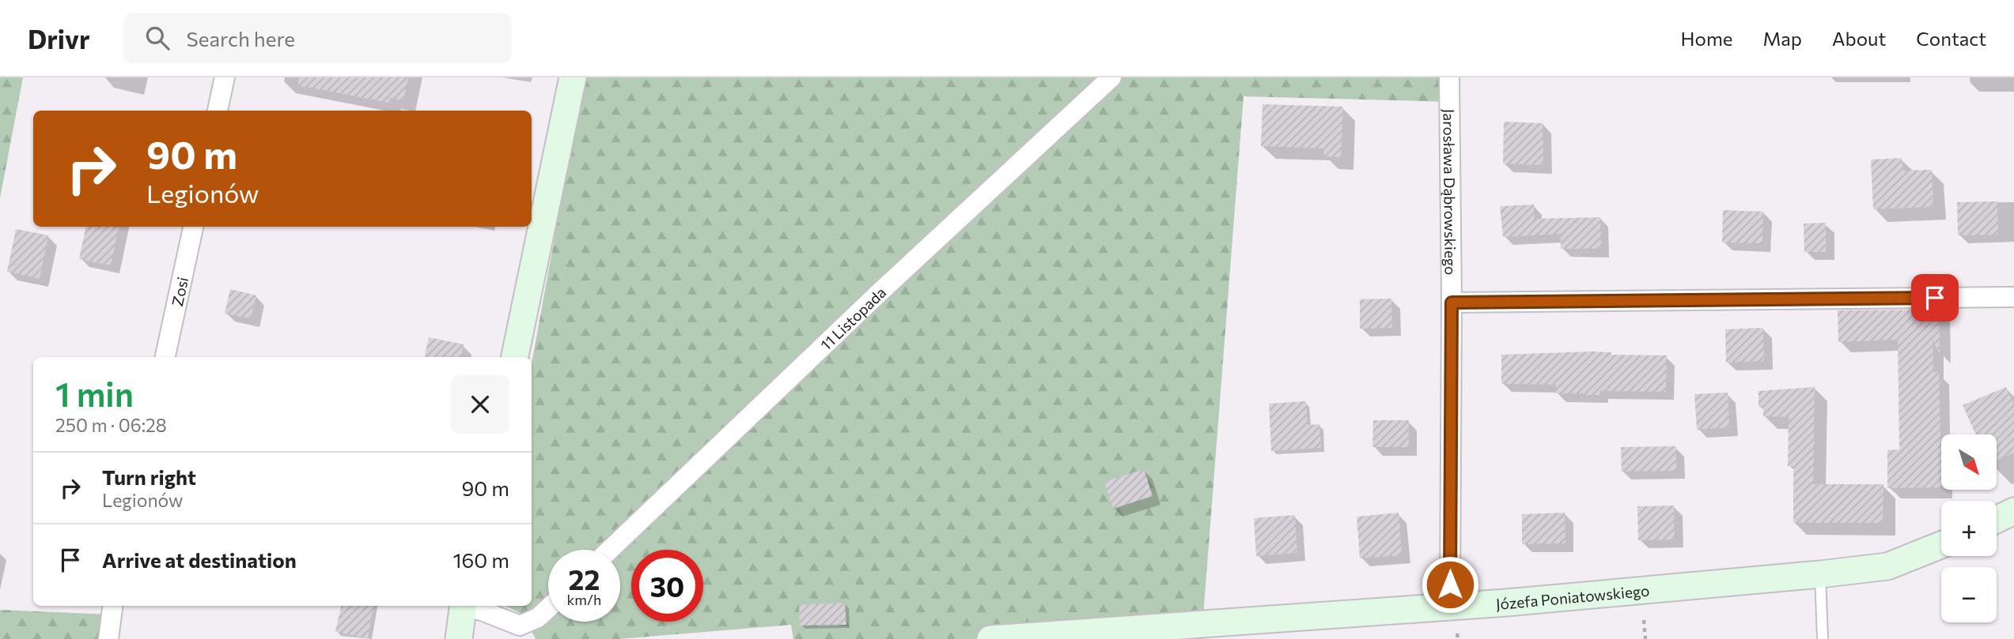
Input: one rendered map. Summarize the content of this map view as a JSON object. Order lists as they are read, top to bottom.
{
  "streets": {
    "street": [
      "Jarosława Dąbrowskiego",
      "Zosi",
      "11 Listopada",
      "Józefa Poniatowskiego"
    ]
  },
  "crossings": [
    ["Jarosława Dąbrowskiego", "Józefa Poniatowskiego"]
  ],
  "north": "bottom right",
  "page": {
    "header": "Drivr",
    "search": "Search here",
    "nav": [
      "Home",
      "Map",
      "About",
      "Contact"
    ],
    "turn": ["90 m", "Legionów"],
    "heading": ["1 min", "250 m · 06:28"],
    "map_buttons": ["+", "−"],
    "list": [
      {
        "name": "Turn right",
        "note": "Legionów",
        "value": "90 m"
      },
      {
        "name": "Arrive at destination",
        "value": "160 m"
      }
    ],
    "speed": "22 km/h",
    "limit": "30"
  }
}
